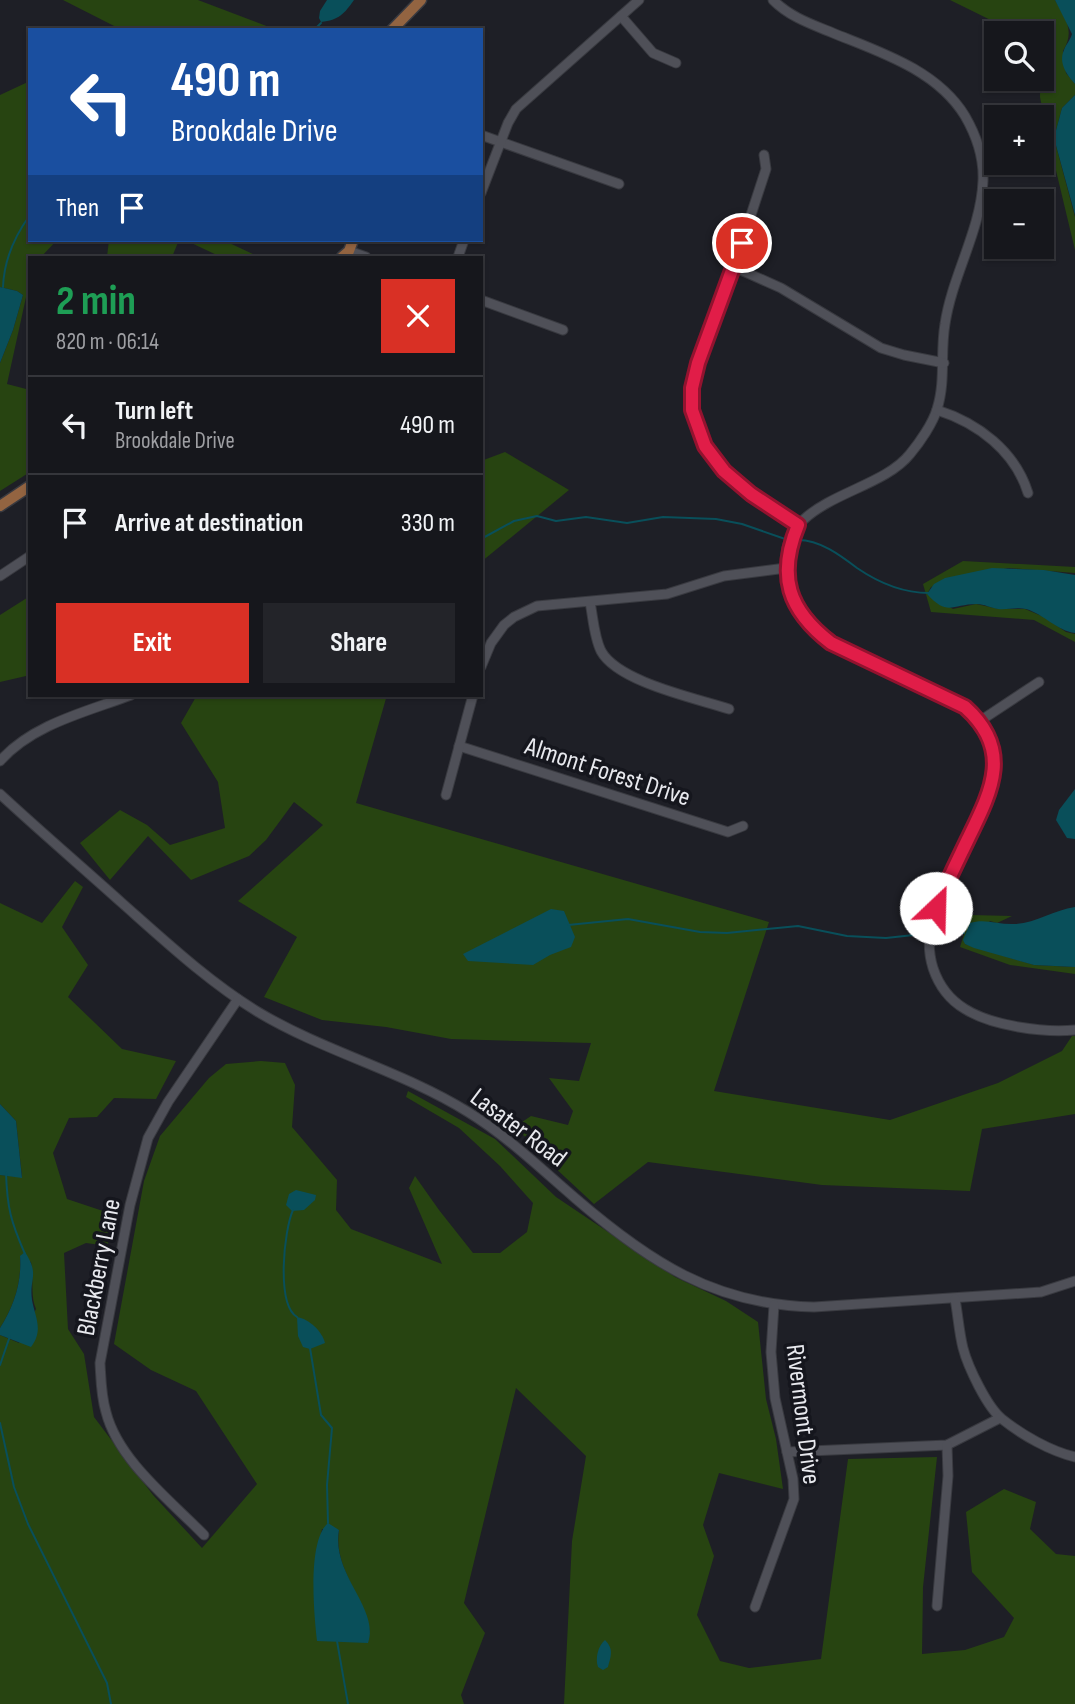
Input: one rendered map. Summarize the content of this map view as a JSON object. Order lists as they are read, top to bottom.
{
  "streets": {
    "street": [
      "Almont Forest Drive",
      "Lasater Road",
      "Blackberry Lane",
      "Rivermont Drive"
    ]
  },
  "crossings": [
    ["Lasater Road", "Blackberry Lane"],
    ["Lasater Road", "Rivermont Drive"]
  ],
  "page": {
    "map_buttons": ["+", "−"],
    "turn": ["490 m", "Brookdale Drive"],
    "then": "Then",
    "heading": ["2 min", "820 m · 06:14"],
    "list": [
      {
        "name": "Turn left",
        "note": "Brookdale Drive",
        "value": "490 m"
      },
      {
        "name": "Arrive at destination",
        "value": "330 m"
      }
    ],
    "buttons": ["Exit", "Share"]
  }
}
